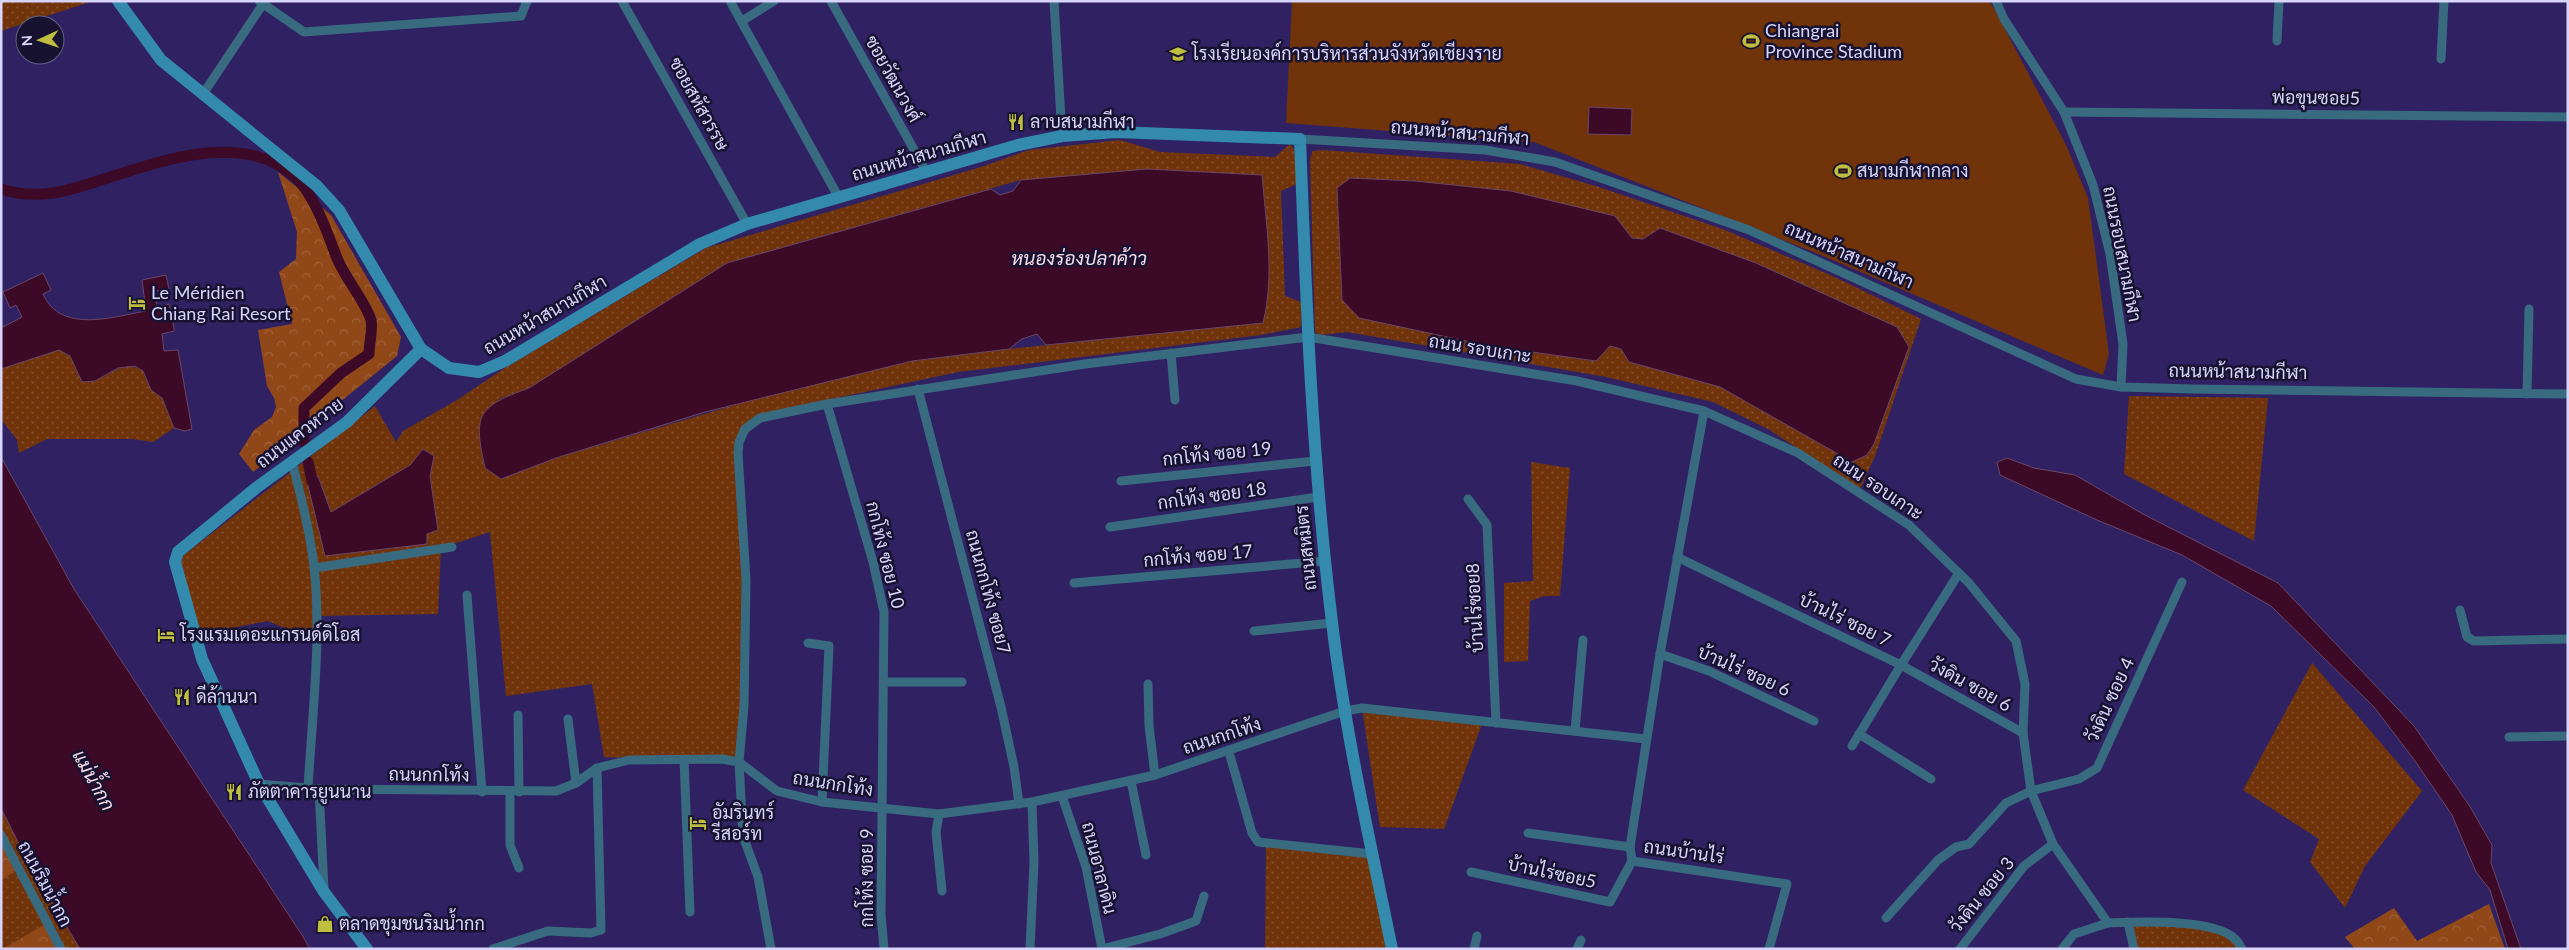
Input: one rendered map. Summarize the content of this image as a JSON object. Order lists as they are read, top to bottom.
{
  "streets": {
    "street": [
      "ซอยวัฒนวงศ์",
      "พ่อขุนซอย5",
      "ซอยสหัสวรรษ",
      "ถนนหน้าสนามกีฬา",
      "ถนนรอบสนามกีฬา",
      "ถนน รอบเกาะ",
      "ถนนแควหวาย",
      "กกโท้ง ซอย 19",
      "กกโท้ง ซอย 18",
      "ถนนสหมิตร",
      "กกโท้ง ซอย 10",
      "กกโท้ง ซอย 17",
      "ถนนกกโท้ง ซอย7",
      "บ้านไร่ซอย8",
      "บ้านไร่ ซอย 7",
      "บ้านไร่ ซอย 6",
      "วังดิน ซอย 6",
      "วังดิน ซอย 4",
      "ถนนกกโท้ง",
      "ถนนบ้านไร่",
      "ถนนอาลาดิน",
      "บ้านไร่ซอย5",
      "กกโท้ง ซอย 9",
      "ถนนริมน้ำกก",
      "วังดิน ซอย 3"
    ]
  },
  "crossings": [
    ["ซอยวัฒนวงศ์", "ถนนหน้าสนามกีฬา"],
    ["พ่อขุนซอย5", "ถนนรอบสนามกีฬา"],
    ["ซอยสหัสวรรษ", "ถนนหน้าสนามกีฬา"],
    ["ถนนหน้าสนามกีฬา", "ถนนรอบสนามกีฬา"],
    ["ถนนหน้าสนามกีฬา", "ถนนแควหวาย"],
    ["ถนนหน้าสนามกีฬา", "ถนนสหมิตร"],
    ["ถนน รอบเกาะ", "ถนนสหมิตร"],
    ["ถนน รอบเกาะ", "กกโท้ง ซอย 10"],
    ["ถนน รอบเกาะ", "ถนนกกโท้ง ซอย7"],
    ["ถนน รอบเกาะ", "บ้านไร่ ซอย 7"],
    ["ถนน รอบเกาะ", "วังดิน ซอย 6"],
    ["ถนน รอบเกาะ", "วังดิน ซอย 4"],
    ["ถนน รอบเกาะ", "ถนนกกโท้ง"],
    ["ถนน รอบเกาะ", "ถนนบ้านไร่"],
    ["ถนน รอบเกาะ", "วังดิน ซอย 3"],
    ["ถนนแควหวาย", "ถนนกกโท้ง"],
    ["กกโท้ง ซอย 19", "ถนนสหมิตร"],
    ["กกโท้ง ซอย 18", "ถนนสหมิตร"],
    ["ถนนสหมิตร", "กกโท้ง ซอย 17"],
    ["ถนนสหมิตร", "ถนนกกโท้ง"],
    ["กกโท้ง ซอย 10", "ถนนกกโท้ง"],
    ["กกโท้ง ซอย 10", "กกโท้ง ซอย 9"],
    ["ถนนกกโท้ง ซอย7", "ถนนกกโท้ง"],
    ["บ้านไร่ ซอย 7", "วังดิน ซอย 6"],
    ["บ้านไร่ ซอย 7", "ถนนบ้านไร่"],
    ["บ้านไร่ ซอย 6", "ถนนบ้านไร่"],
    ["ถนนกกโท้ง", "ถนนอาลาดิน"],
    ["ถนนกกโท้ง", "กกโท้ง ซอย 9"],
    ["ถนนบ้านไร่", "บ้านไร่ซอย5"]
  ],
  "water": ["หนองร่องปลาค้าว", "แม่น้ำกก"],
  "places": {
    "sports": ["Chiangrai Province Stadium", "สนามกีฬากลาง"],
    "school or university": ["โรงเรียนองค์การบริหารส่วนจังหวัดเชียงราย"],
    "restaurant": ["ลาบสนามกีฬา", "ดีล้านนา", "ภัตตาคารยูนนาน"],
    "hotel": ["Le Méridien Chiang Rai Resort", "โรงแรมเดอะแกรนด์ดิโอส", "อัมรินทร์ รีสอร์ท"],
    "shop": ["ตลาดชุมชนริมน้ำกก"]
  },
  "north": "left"
}
